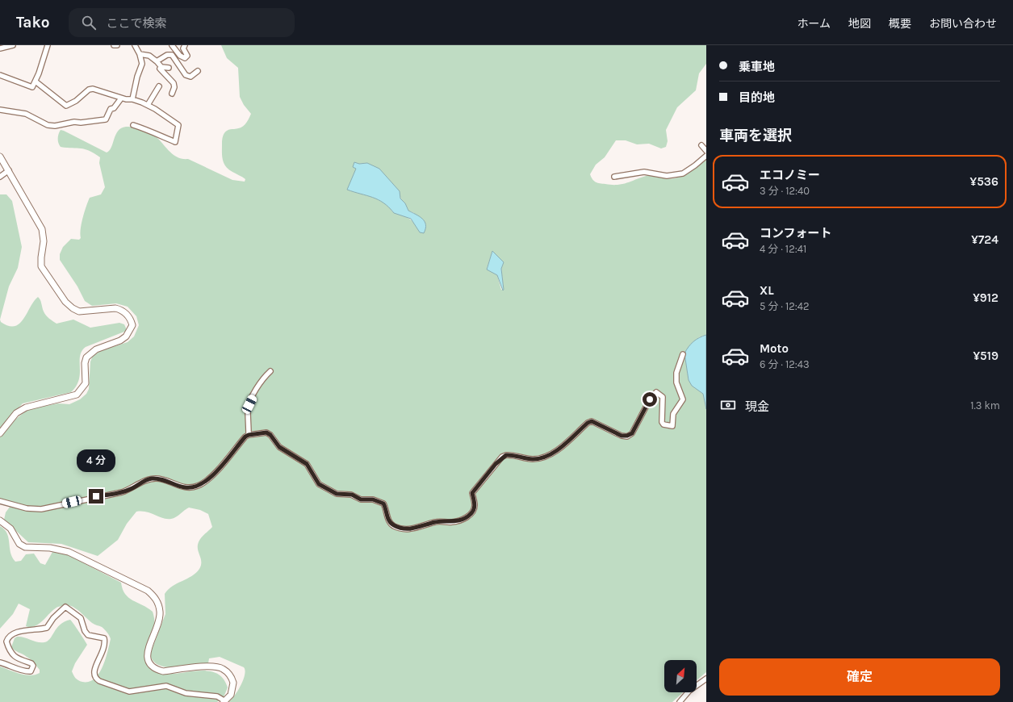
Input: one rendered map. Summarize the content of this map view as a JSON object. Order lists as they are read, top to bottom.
{
  "north": "top right",
  "page": {
    "header": "Tako",
    "search": "ここで検索",
    "nav": [
      "ホーム",
      "地図",
      "概要",
      "お問い合わせ"
    ],
    "banner": ["乗車地", "目的地"],
    "heading": "車両を選択",
    "list": [
      {
        "name": "エコノミー",
        "note": "3 分 · 12:40",
        "value": "¥536"
      },
      {
        "name": "コンフォート",
        "note": "4 分 · 12:41",
        "value": "¥724"
      },
      {
        "name": "XL",
        "note": "5 分 · 12:42",
        "value": "¥912"
      },
      {
        "name": "Moto",
        "note": "6 分 · 12:43",
        "value": "¥519"
      }
    ],
    "pay": ["現金", "1.3 km"],
    "bubble": "4 分",
    "buttons": "確定"
  }
}
